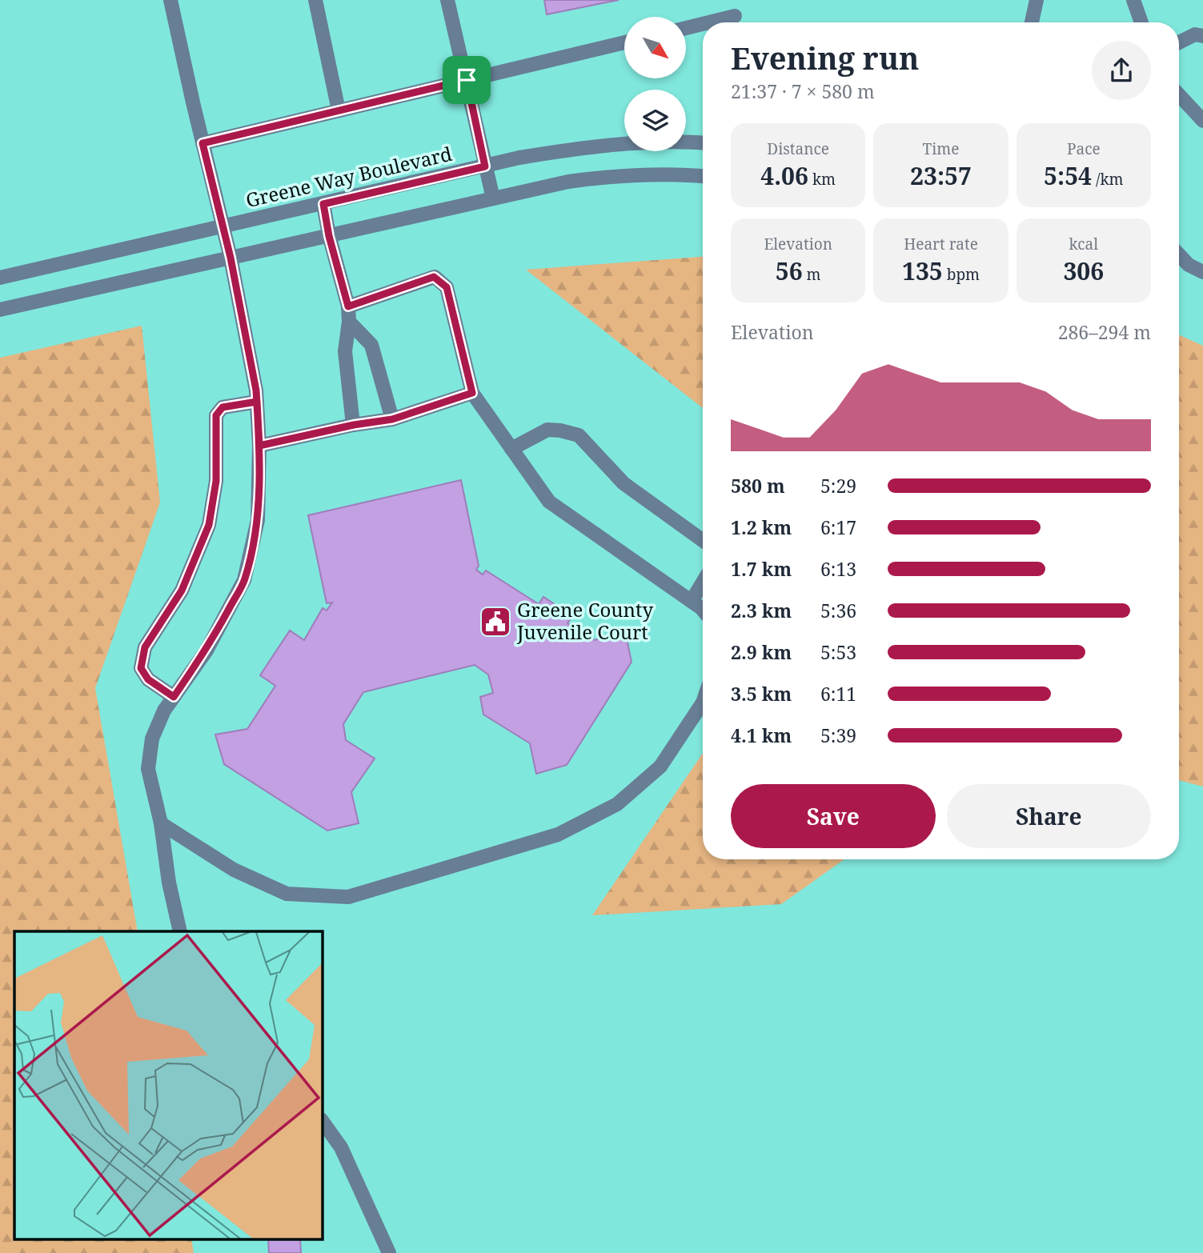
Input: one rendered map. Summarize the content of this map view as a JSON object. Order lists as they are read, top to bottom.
{
  "streets": {
    "street": ["Greene Way Boulevard"]
  },
  "places": {
    "public building": ["Greene County Juvenile Court"]
  },
  "north": "bottom right",
  "page": {
    "heading": ["Evening run", "21:37 · 7 × 580 m"],
    "stats": [
      ["Distance", "4.06 km"],
      ["Time", "23:57"],
      ["Pace", "5:54 /km"],
      ["Elevation", "56 m"],
      ["Heart rate", "135 bpm"],
      ["kcal", "306"]
    ],
    "chart": ["Elevation", "286–294 m"],
    "list": [
      {
        "name": "580 m",
        "note": "5:29"
      },
      {
        "name": "1.2 km",
        "note": "6:17"
      },
      {
        "name": "1.7 km",
        "note": "6:13"
      },
      {
        "name": "2.3 km",
        "note": "5:36"
      },
      {
        "name": "2.9 km",
        "note": "5:53"
      },
      {
        "name": "3.5 km",
        "note": "6:11"
      },
      {
        "name": "4.1 km",
        "note": "5:39"
      }
    ],
    "buttons": ["Save", "Share"]
  }
}
